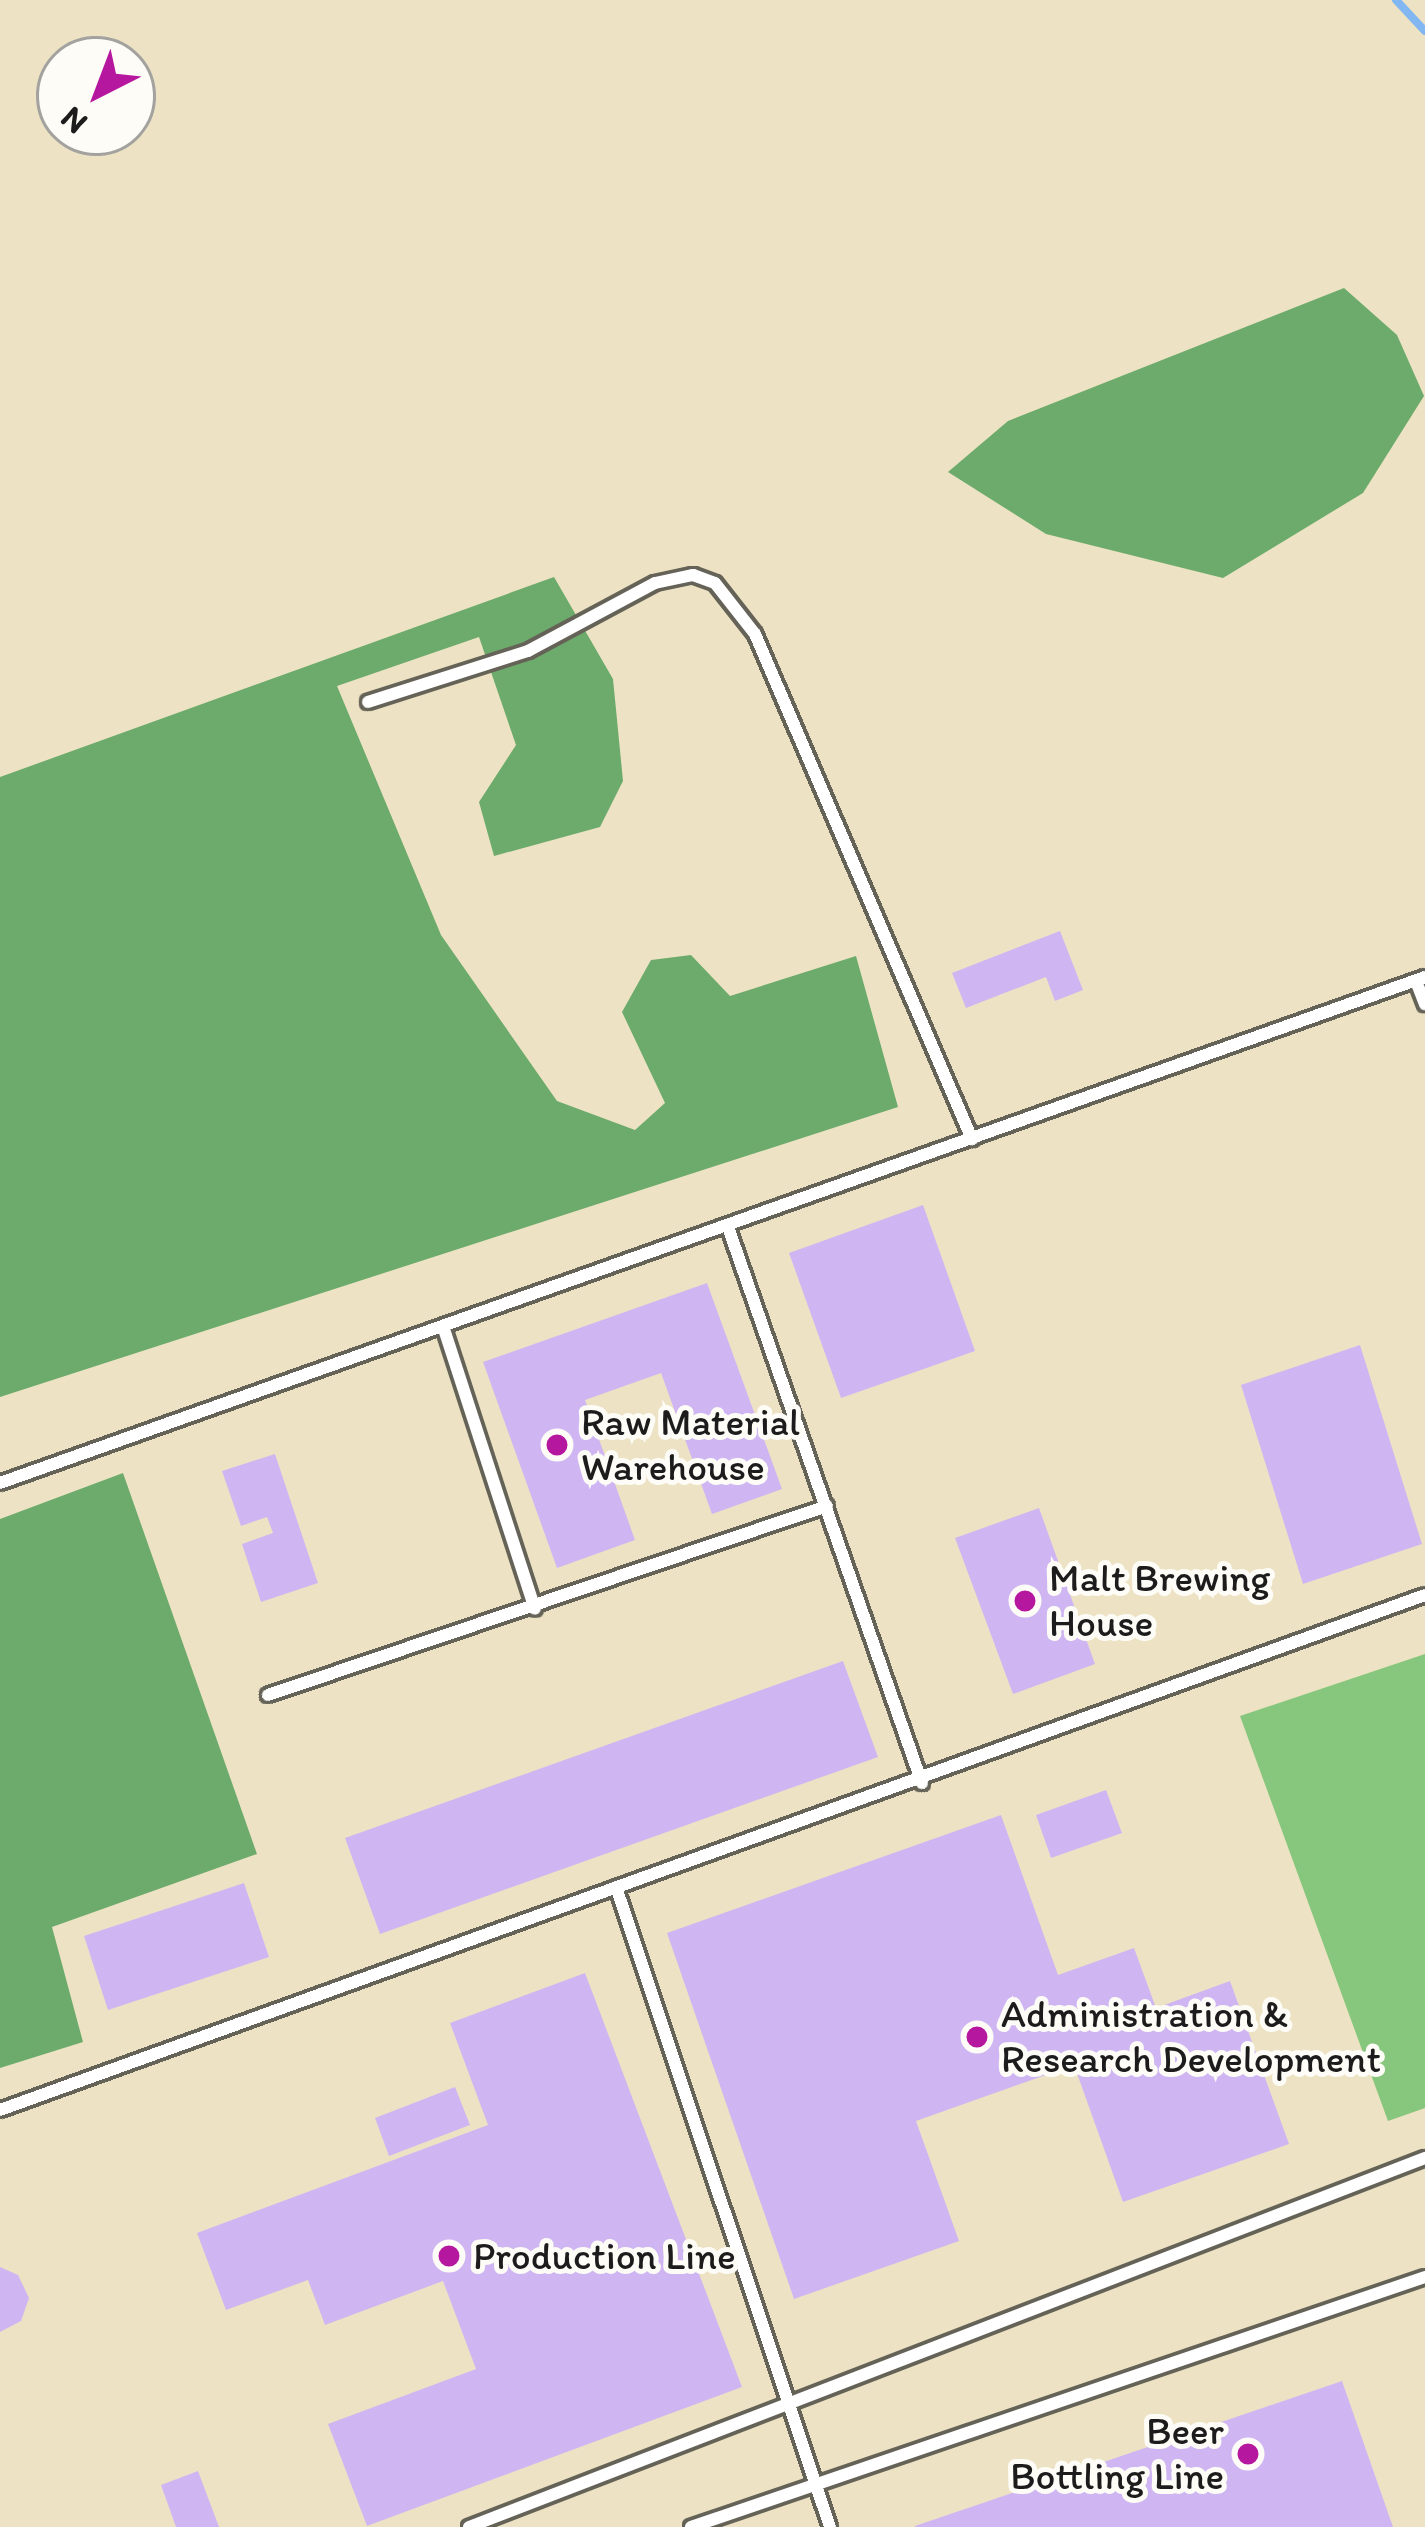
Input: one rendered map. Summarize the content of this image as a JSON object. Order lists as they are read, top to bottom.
{
  "places": [
    "Raw Material Warehouse",
    "Malt Brewing House",
    "Administration & Research Development",
    "Production Line",
    "Beer Bottling Line"
  ],
  "north": "bottom left"
}
